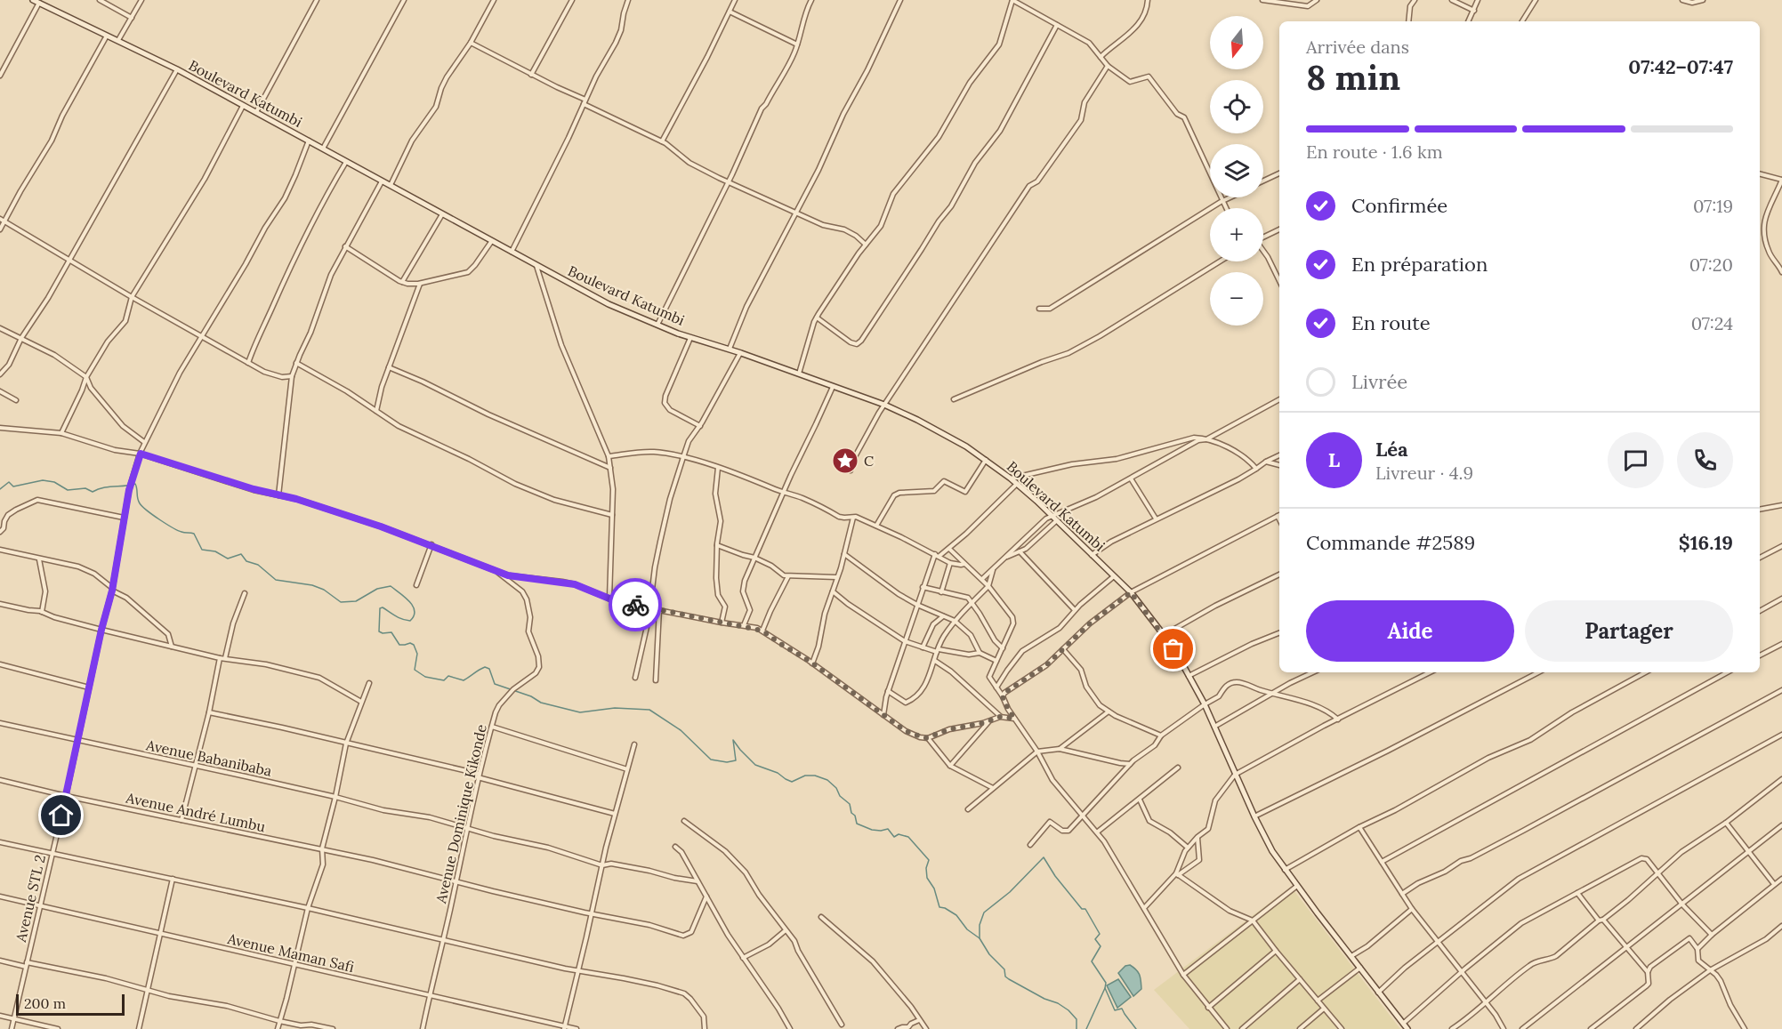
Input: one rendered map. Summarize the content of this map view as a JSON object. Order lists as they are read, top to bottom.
{
  "streets": {
    "street": [
      "Boulevard Katumbi",
      "Avenue Babanibaba",
      "Avenue André Lumbu",
      "Avenue Dominique Kikonde",
      "Avenue STL 2",
      "Avenue Maman Safi"
    ]
  },
  "crossings": [
    ["Avenue Babanibaba", "Avenue Dominique Kikonde"],
    ["Avenue Babanibaba", "Avenue STL 2"],
    ["Avenue André Lumbu", "Avenue Dominique Kikonde"],
    ["Avenue André Lumbu", "Avenue STL 2"],
    ["Avenue Dominique Kikonde", "Avenue Maman Safi"],
    ["Avenue STL 2", "Avenue Maman Safi"]
  ],
  "places": {
    "place": ["C"]
  },
  "scale_bar": "200 m",
  "north": "bottom",
  "page": {
    "map_buttons": ["+", "−"],
    "heading": ["8 min", "Arrivée dans", "07:42–07:47"],
    "panel": [
      "Léa",
      "Livreur · 4.9",
      "Commande #2589",
      "$16.19"
    ],
    "bar": "En route · 1.6 km",
    "list": [
      ["Confirmée", "07:19"],
      ["En préparation", "07:20"],
      ["En route", "07:24"],
      "Livrée"
    ],
    "round": "L",
    "buttons": ["Aide", "Partager"],
    "scale": "200 m"
  }
}
